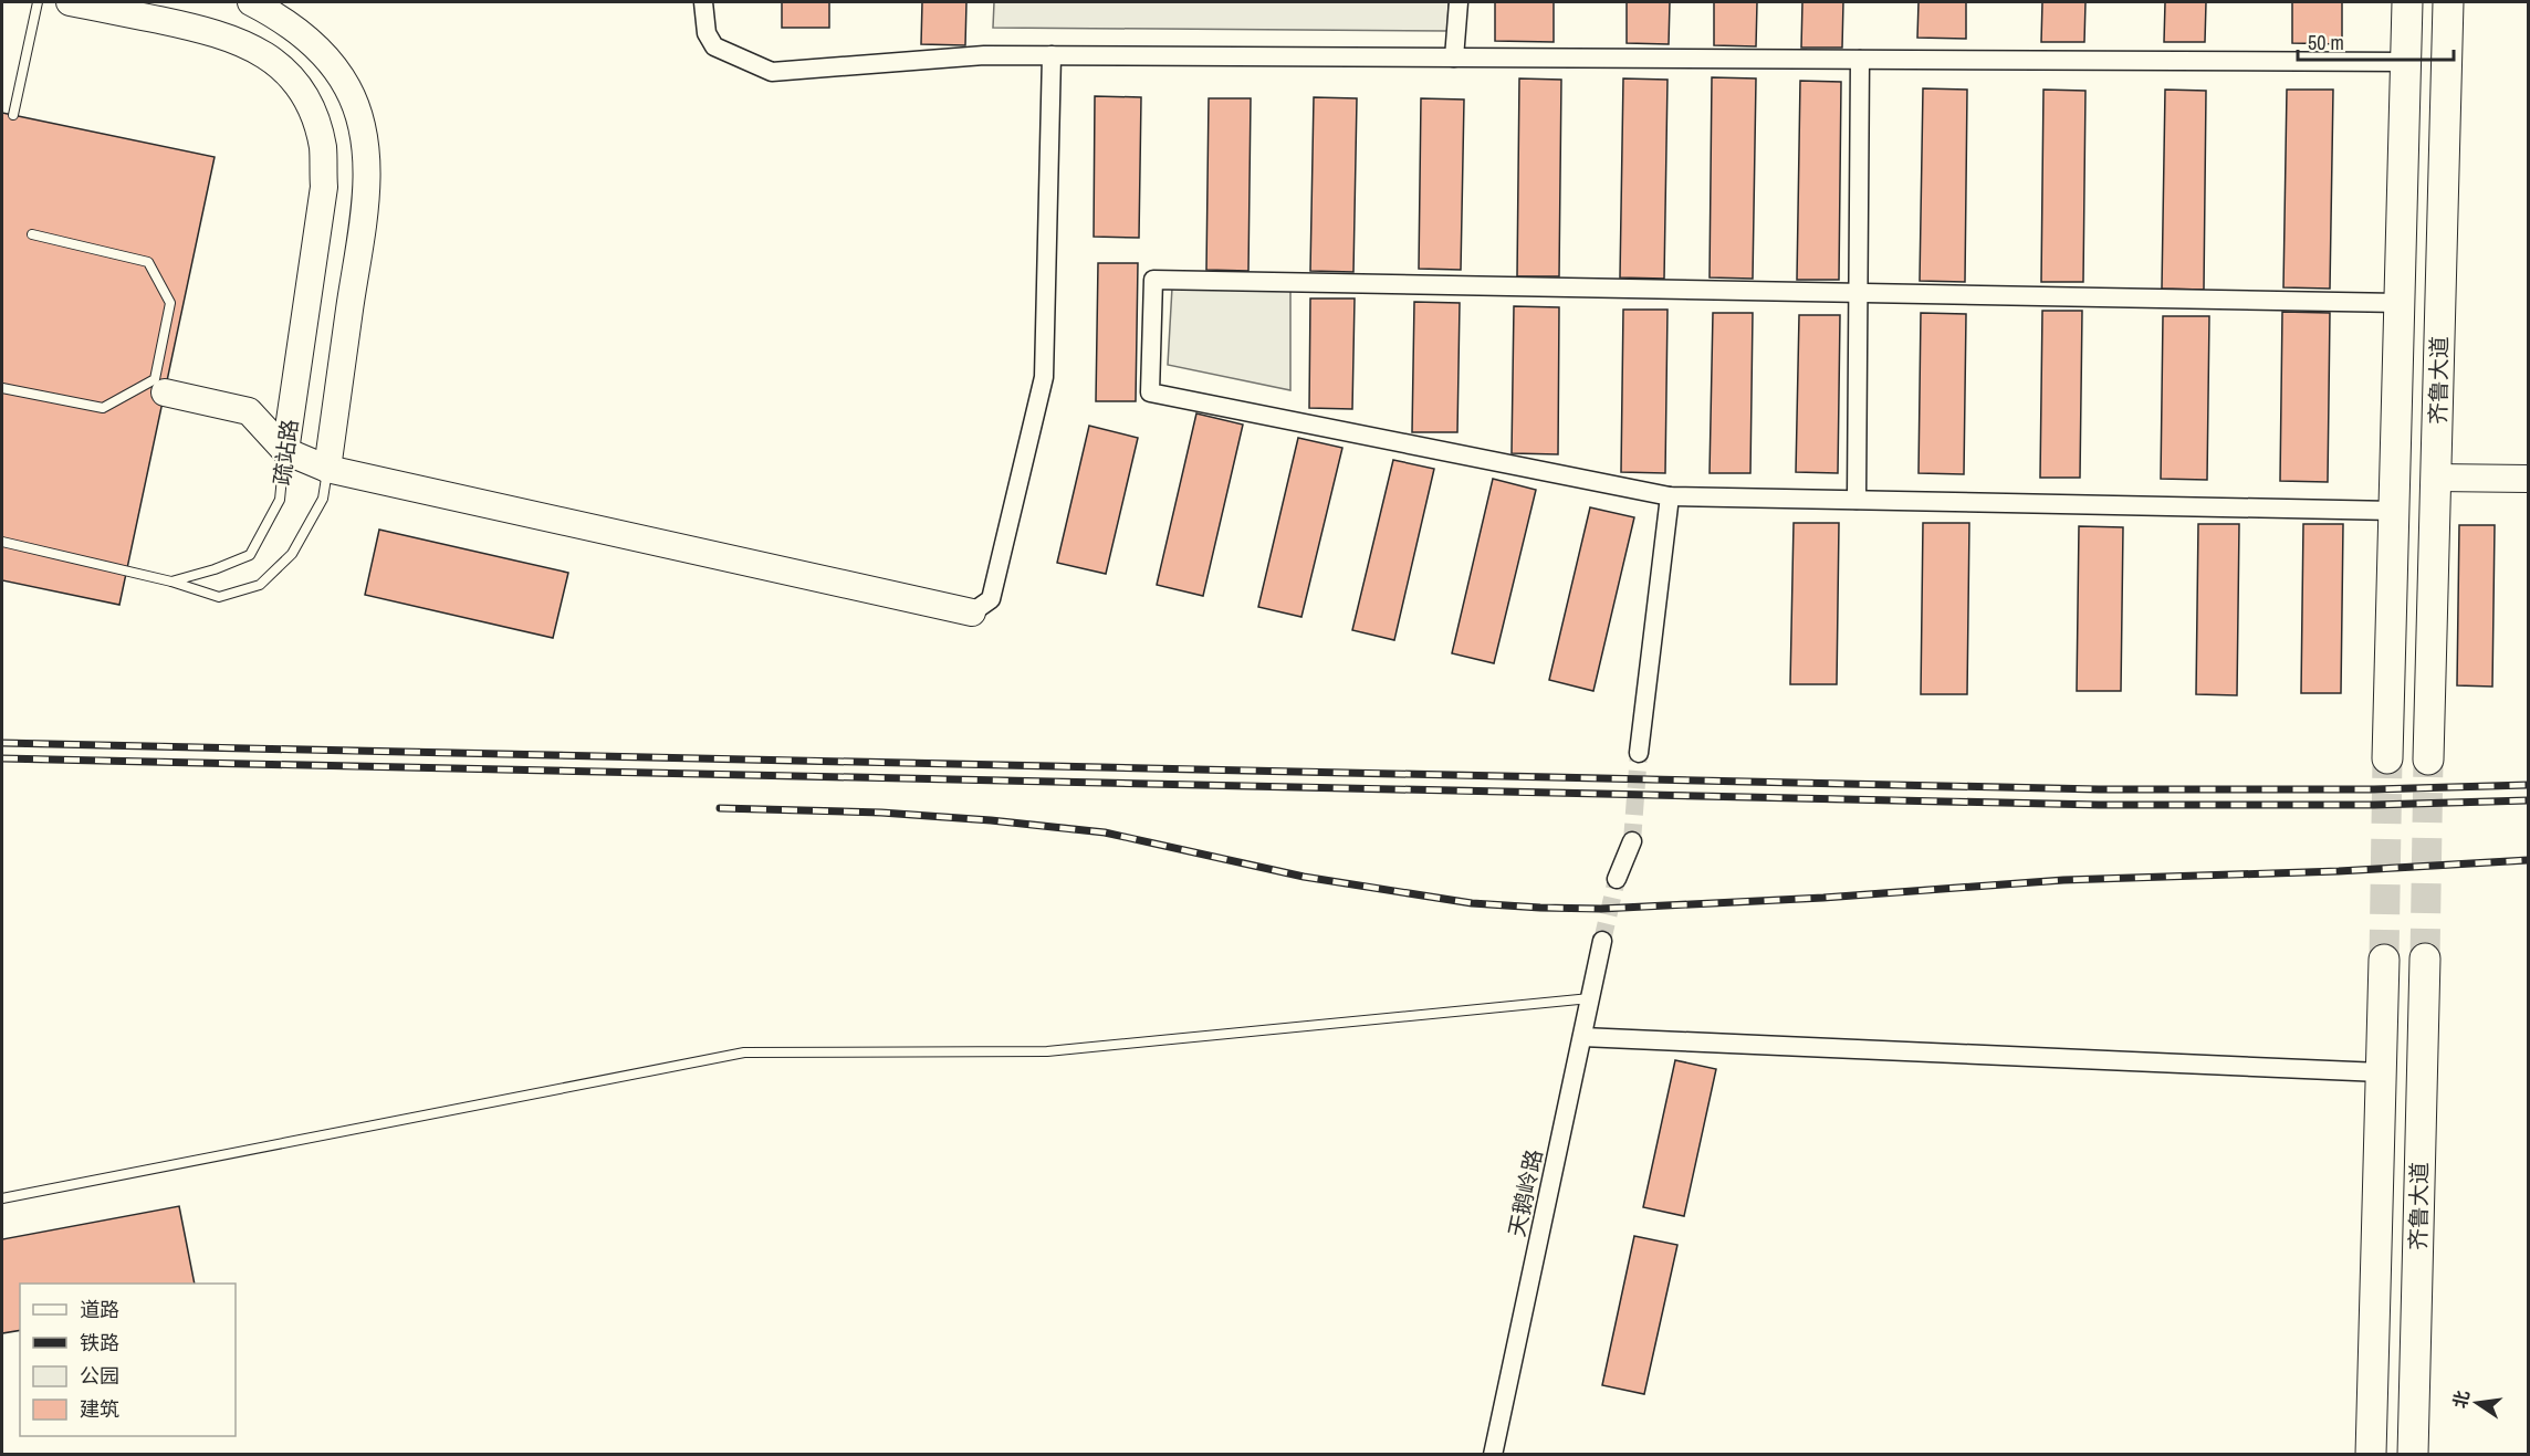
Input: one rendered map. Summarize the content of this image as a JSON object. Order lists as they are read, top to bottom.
{
  "streets": {
    "main road": ["齐鲁大道"],
    "street": ["疏站路", "天鹅岭路"]
  },
  "legend": [
    "道路",
    "铁路",
    "公园",
    "建筑"
  ],
  "scale_bar": "50 m",
  "north": "left"
}
